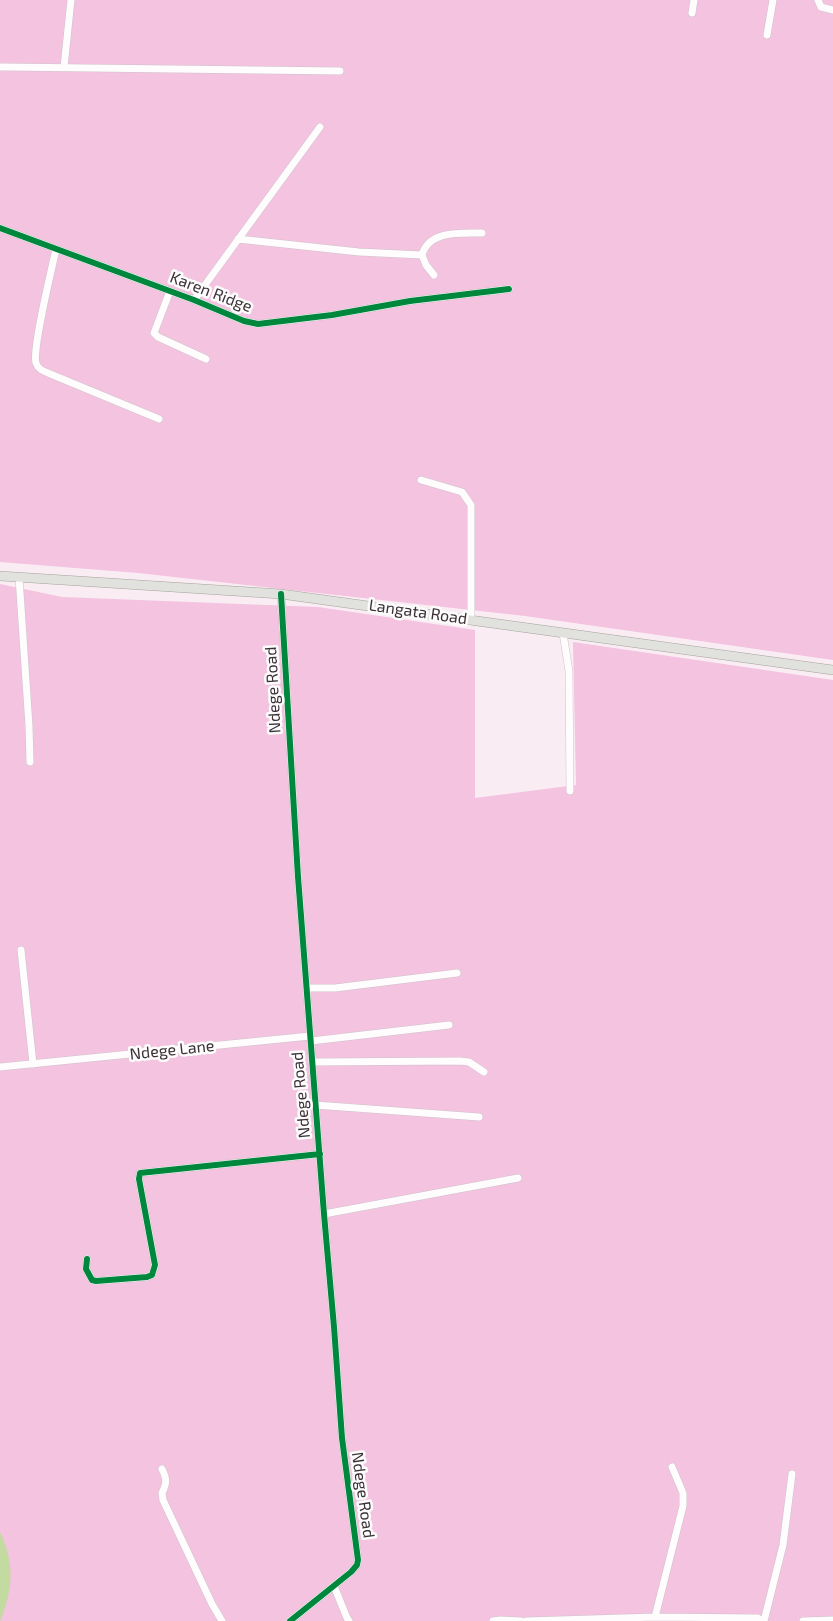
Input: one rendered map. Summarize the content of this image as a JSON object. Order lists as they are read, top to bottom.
{
  "streets": {
    "main road": ["Langata Road"],
    "street": ["Karen Ridge", "Ndege Road", "Ndege Lane"]
  },
  "crossings": [
    ["Langata Road", "Ndege Road"],
    ["Ndege Road", "Ndege Lane"]
  ]
}
